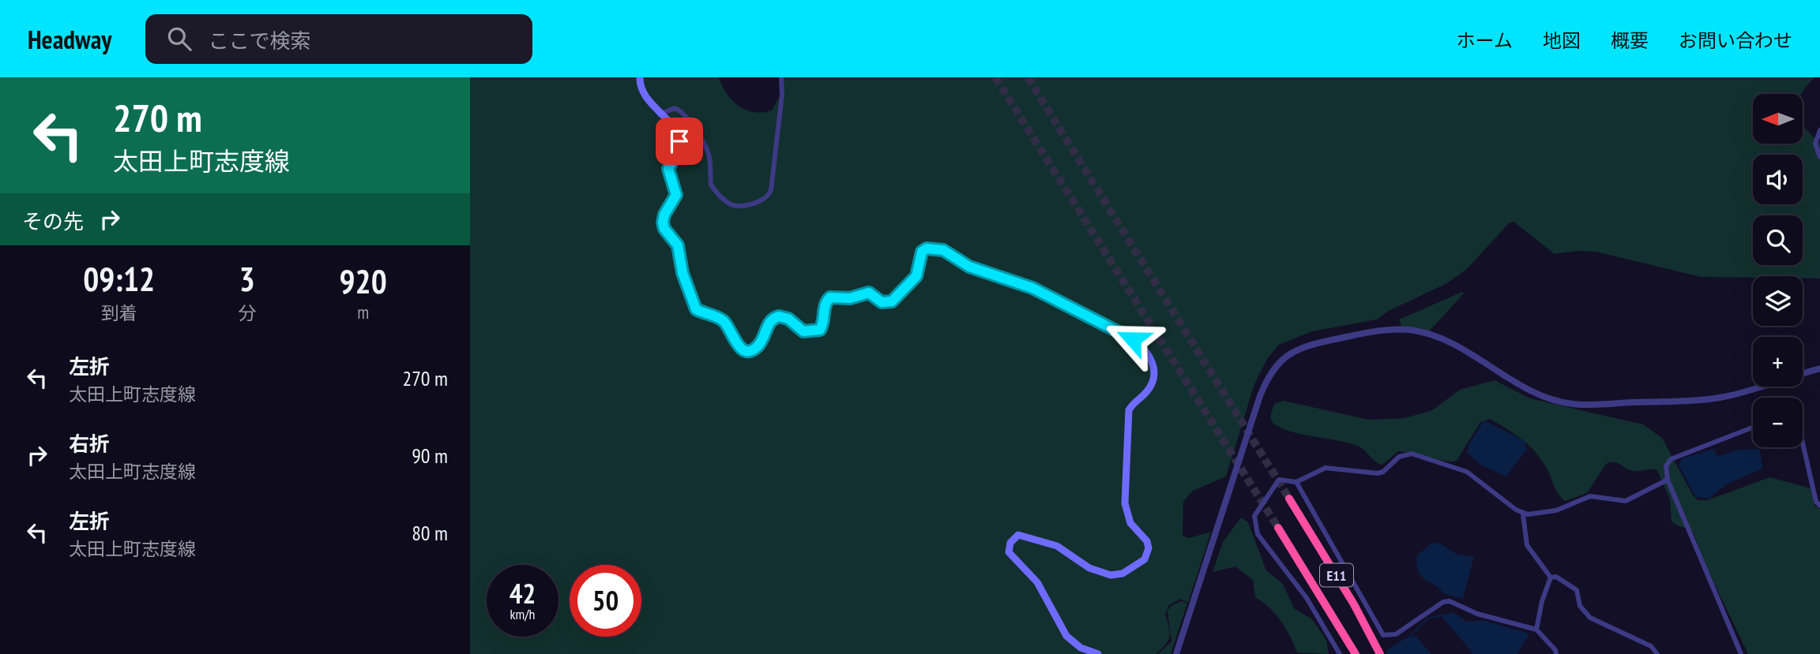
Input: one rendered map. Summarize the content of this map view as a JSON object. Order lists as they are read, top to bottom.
{
  "streets": {
    "highway": ["E11"]
  },
  "north": "left",
  "page": {
    "header": "Headway",
    "search": "ここで検索",
    "nav": [
      "ホーム",
      "地図",
      "概要",
      "お問い合わせ"
    ],
    "turn": ["270 m", "太田上町志度線"],
    "map_buttons": ["+", "−"],
    "then": "その先",
    "eta": [
      "09:12",
      "到着",
      "3",
      "分",
      "920",
      "m"
    ],
    "list": [
      {
        "name": "左折",
        "note": "太田上町志度線",
        "value": "270 m"
      },
      {
        "name": "右折",
        "note": "太田上町志度線",
        "value": "90 m"
      },
      {
        "name": "左折",
        "note": "太田上町志度線",
        "value": "80 m"
      }
    ],
    "speed": "42 km/h",
    "limit": "50"
  }
}
